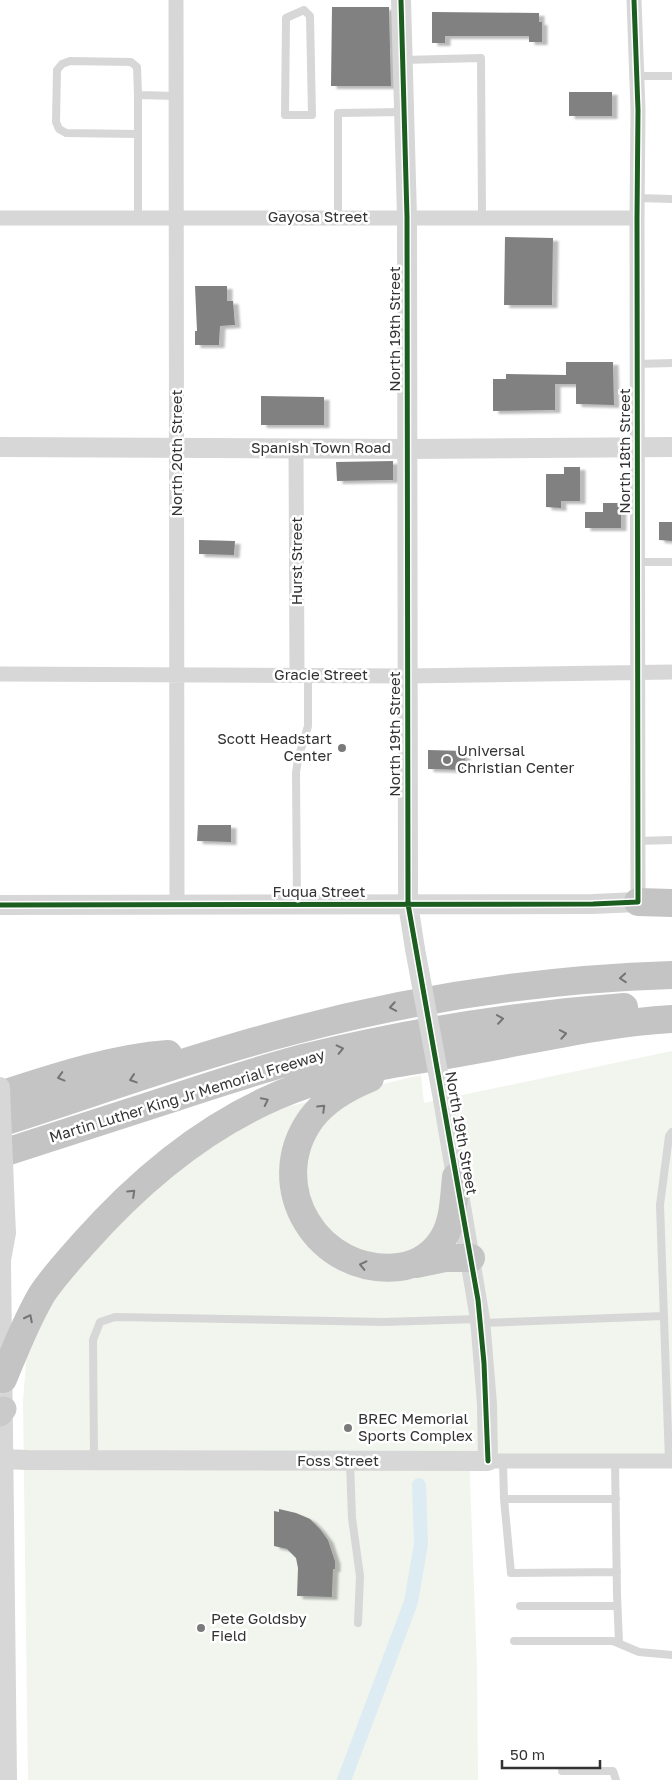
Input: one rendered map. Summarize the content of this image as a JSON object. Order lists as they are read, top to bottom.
{
  "streets": {
    "highway": ["Martin Luther King Jr Memorial Freeway"],
    "street": [
      "Gayosa Street",
      "North 19th Street",
      "Spanish Town Road",
      "North 18th Street",
      "North 20th Street",
      "Hurst Street",
      "Gracie Street",
      "Fuqua Street",
      "Foss Street"
    ]
  },
  "crossings": [
    ["Gayosa Street", "North 19th Street"],
    ["Gayosa Street", "North 18th Street"],
    ["Gayosa Street", "North 20th Street"],
    ["North 19th Street", "Spanish Town Road"],
    ["North 19th Street", "Gracie Street"],
    ["North 19th Street", "Fuqua Street"],
    ["North 19th Street", "Foss Street"],
    ["Spanish Town Road", "North 18th Street"],
    ["Spanish Town Road", "North 20th Street"],
    ["Spanish Town Road", "Hurst Street"],
    ["North 18th Street", "Gracie Street"],
    ["North 18th Street", "Fuqua Street"],
    ["North 20th Street", "Gracie Street"],
    ["North 20th Street", "Fuqua Street"],
    ["Hurst Street", "Gracie Street"]
  ],
  "places": [
    "Scott Headstart Center",
    "Universal Christian Center",
    "BREC Memorial Sports Complex",
    "Pete Goldsby Field"
  ],
  "scale_bar": "50 m"
}
